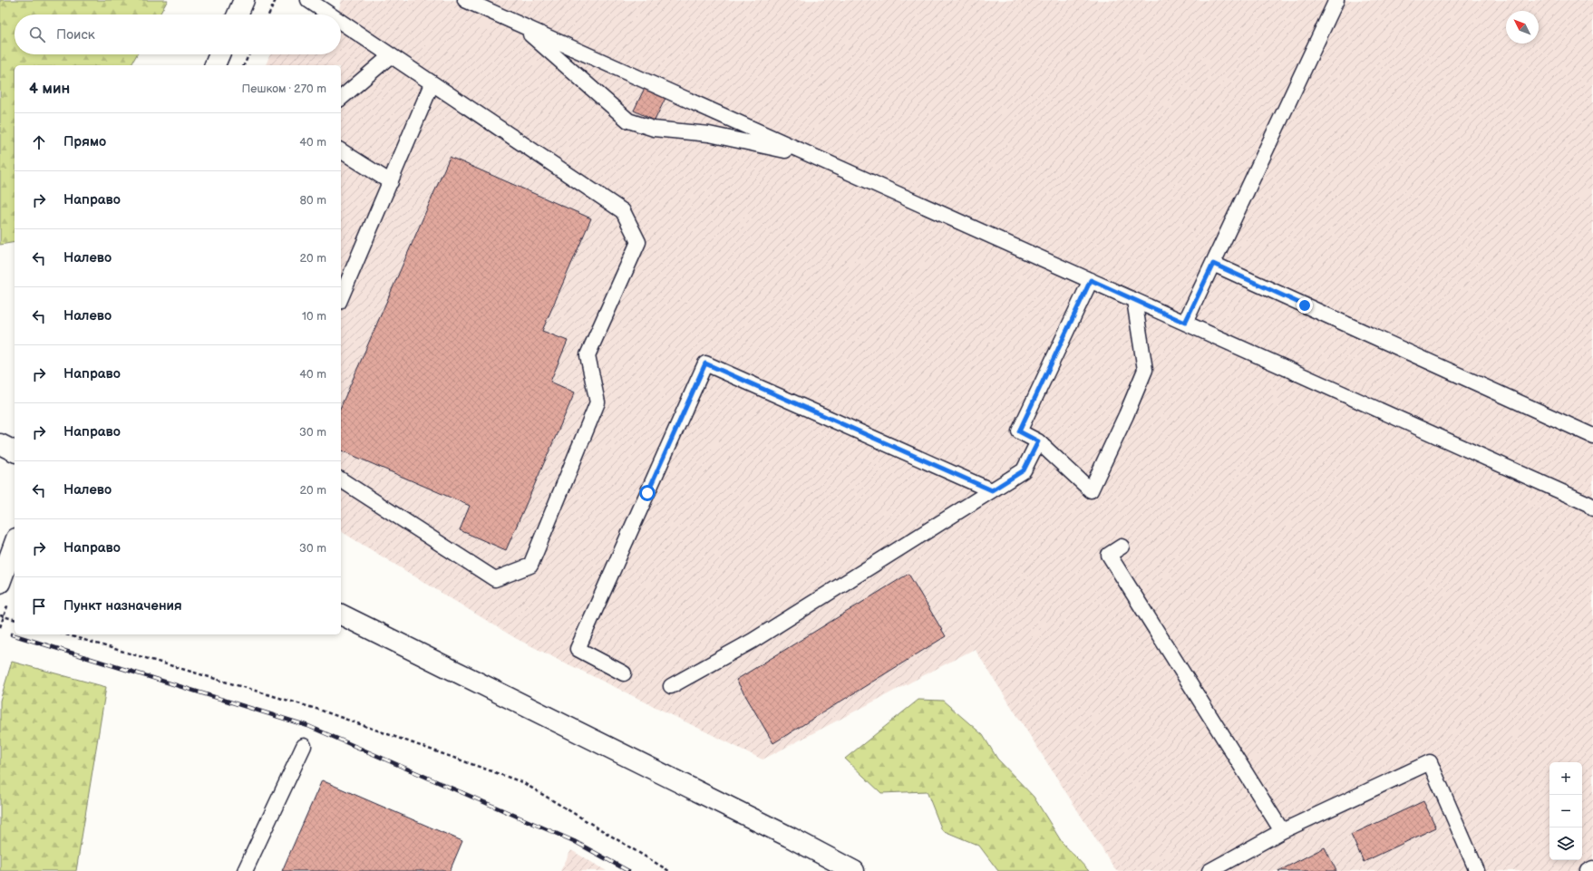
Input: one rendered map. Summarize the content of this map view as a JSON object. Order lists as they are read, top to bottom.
{
  "north": "top left",
  "page": {
    "search": "Поиск",
    "heading": ["4 мин", "Пешком · 270 m"],
    "list": [
      ["Прямо", "40 m"],
      ["Направо", "80 m"],
      ["Налево", "20 m"],
      ["Налево", "10 m"],
      ["Направо", "40 m"],
      ["Направо", "30 m"],
      ["Налево", "20 m"],
      ["Направо", "30 m"],
      "Пункт назначения"
    ],
    "map_buttons": ["+", "−"]
  }
}
